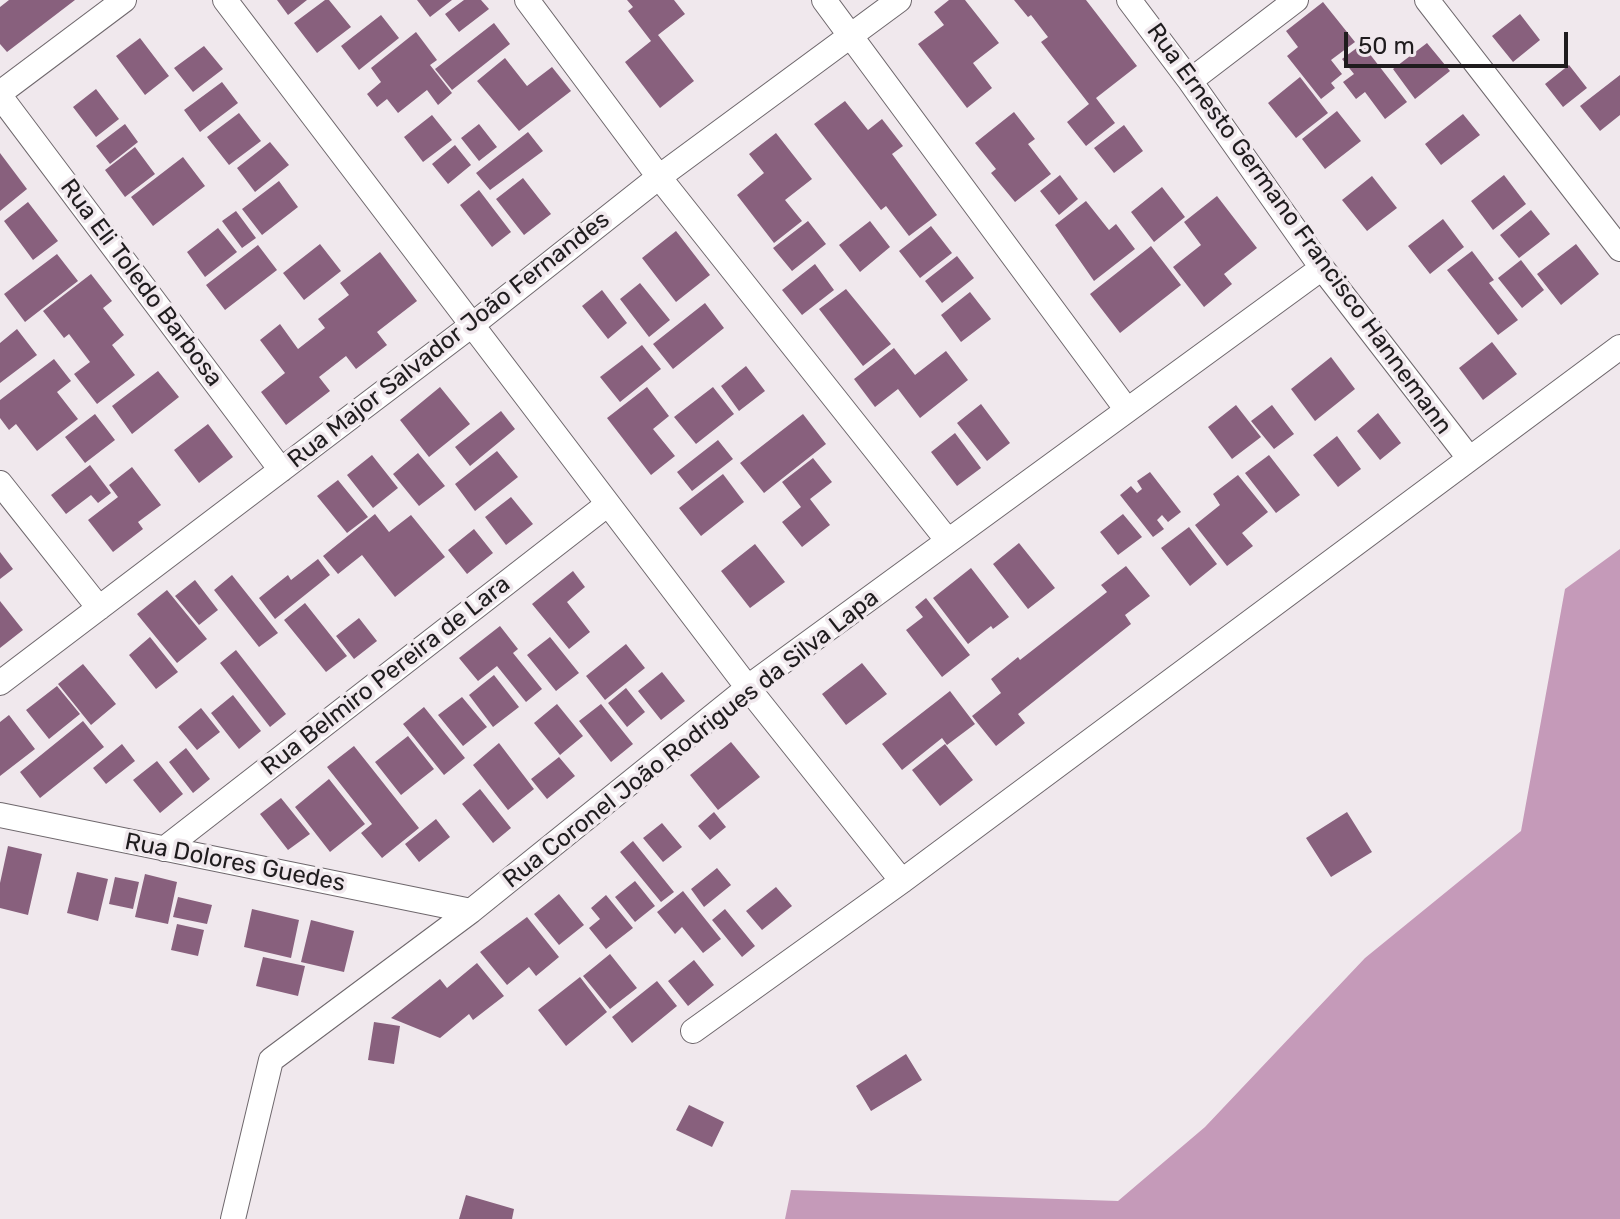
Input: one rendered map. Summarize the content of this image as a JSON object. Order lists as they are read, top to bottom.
{
  "streets": {
    "street": [
      "Rua Ernesto Germano Francisco Hannemann",
      "Rua Eli Toledo Barbosa",
      "Rua Major Salvador João Fernandes",
      "Rua Belmiro Pereira de Lara",
      "Rua Coronel João Rodrigues da Silva Lapa",
      "Rua Dolores Guedes"
    ]
  },
  "crossings": [
    ["Rua Ernesto Germano Francisco Hannemann", "Rua Coronel João Rodrigues da Silva Lapa"],
    ["Rua Eli Toledo Barbosa", "Rua Major Salvador João Fernandes"],
    ["Rua Belmiro Pereira de Lara", "Rua Dolores Guedes"],
    ["Rua Coronel João Rodrigues da Silva Lapa", "Rua Dolores Guedes"]
  ],
  "scale_bar": "50 m"
}
